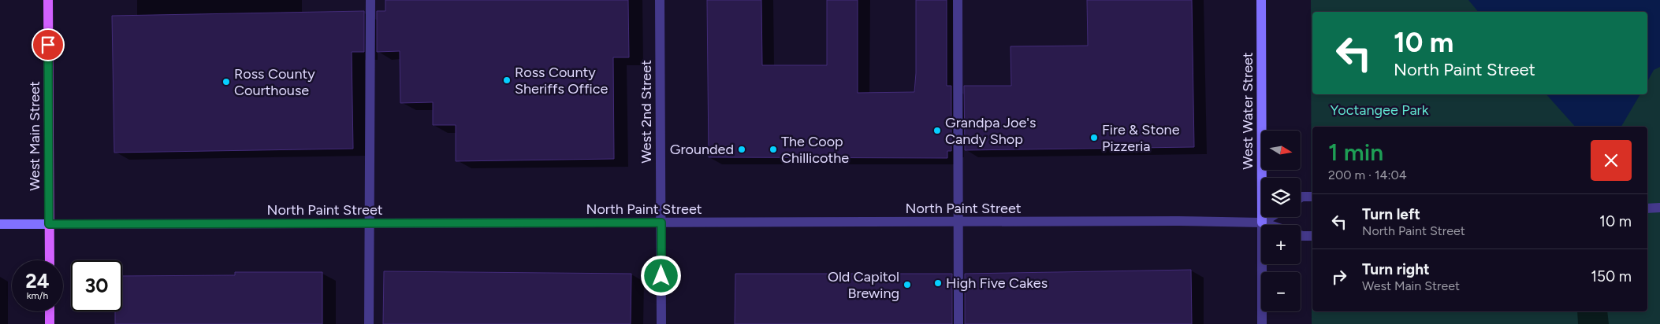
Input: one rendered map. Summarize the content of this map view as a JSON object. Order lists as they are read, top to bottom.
{
  "streets": {
    "main road": ["West Main Street"],
    "street": ["West Water Street", "West 2nd Street", "North Paint Street"]
  },
  "crossings": [
    ["West Water Street", "North Paint Street"],
    ["West 2nd Street", "North Paint Street"],
    ["West Main Street", "North Paint Street"]
  ],
  "parks": ["Yoctangee Park"],
  "places": [
    "Ross County Sheriffs Office",
    "Ross County Courthouse",
    "Grandpa Joe's Candy Shop",
    "Fire & Stone Pizzeria",
    "Grounded",
    "The Coop Chillicothe",
    "High Five Cakes",
    "Old Capitol Brewing"
  ],
  "north": "right",
  "page": {
    "turn": ["10 m", "North Paint Street"],
    "heading": ["1 min", "200 m · 14:04"],
    "map_buttons": ["+", "−"],
    "list": [
      {
        "name": "Turn left",
        "note": "North Paint Street",
        "value": "10 m"
      },
      {
        "name": "Turn right",
        "note": "West Main Street",
        "value": "150 m"
      }
    ],
    "speed": "24 km/h",
    "limit": "30"
  }
}
